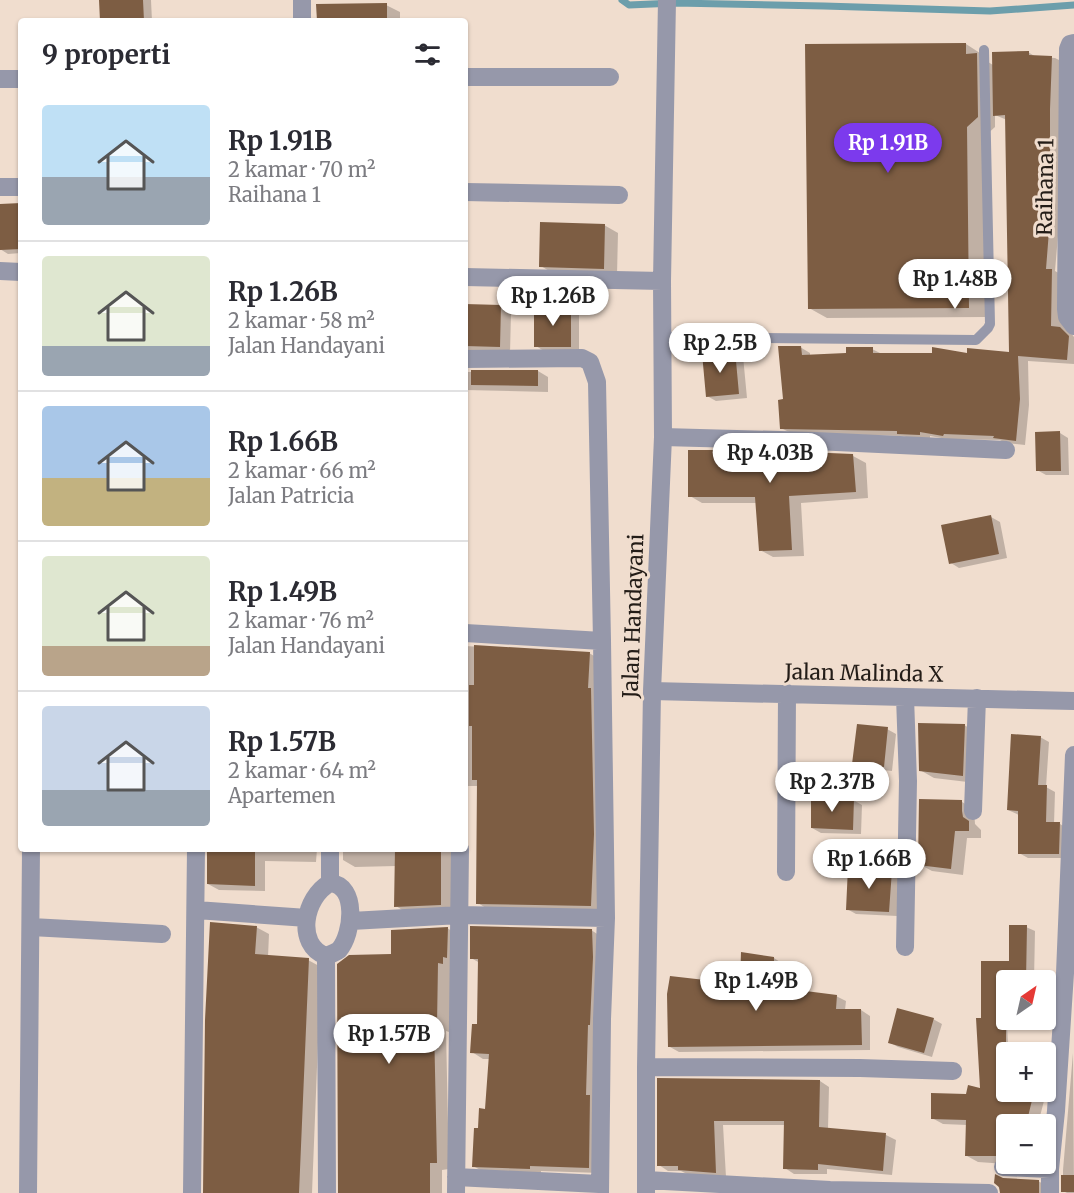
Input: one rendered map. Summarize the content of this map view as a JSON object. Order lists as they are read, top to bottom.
{
  "streets": {
    "street": ["Raihana 1", "Jalan Handayani", "Jalan Malinda X"]
  },
  "crossings": [
    ["Jalan Handayani", "Jalan Malinda X"]
  ],
  "north": "top right",
  "page": {
    "heading": "9 properti",
    "list": [
      {
        "name": "Rp 1.91B",
        "note": "2 kamar · 70 m² · Raihana 1"
      },
      {
        "name": "Rp 1.26B",
        "note": "2 kamar · 58 m² · Jalan Handayani"
      },
      {
        "name": "Rp 1.66B",
        "note": "2 kamar · 66 m² · Jalan Patricia"
      },
      {
        "name": "Rp 1.49B",
        "note": "2 kamar · 76 m² · Jalan Handayani"
      },
      {
        "name": "Rp 1.57B",
        "note": "2 kamar · 64 m² · Apartemen"
      }
    ],
    "price": [
      "Rp 1.91B",
      "Rp 1.48B",
      "Rp 1.26B",
      "Rp 2.5B",
      "Rp 4.03B",
      "Rp 2.37B",
      "Rp 1.66B",
      "Rp 1.49B",
      "Rp 1.57B"
    ],
    "map_buttons": ["+", "−"]
  }
}
